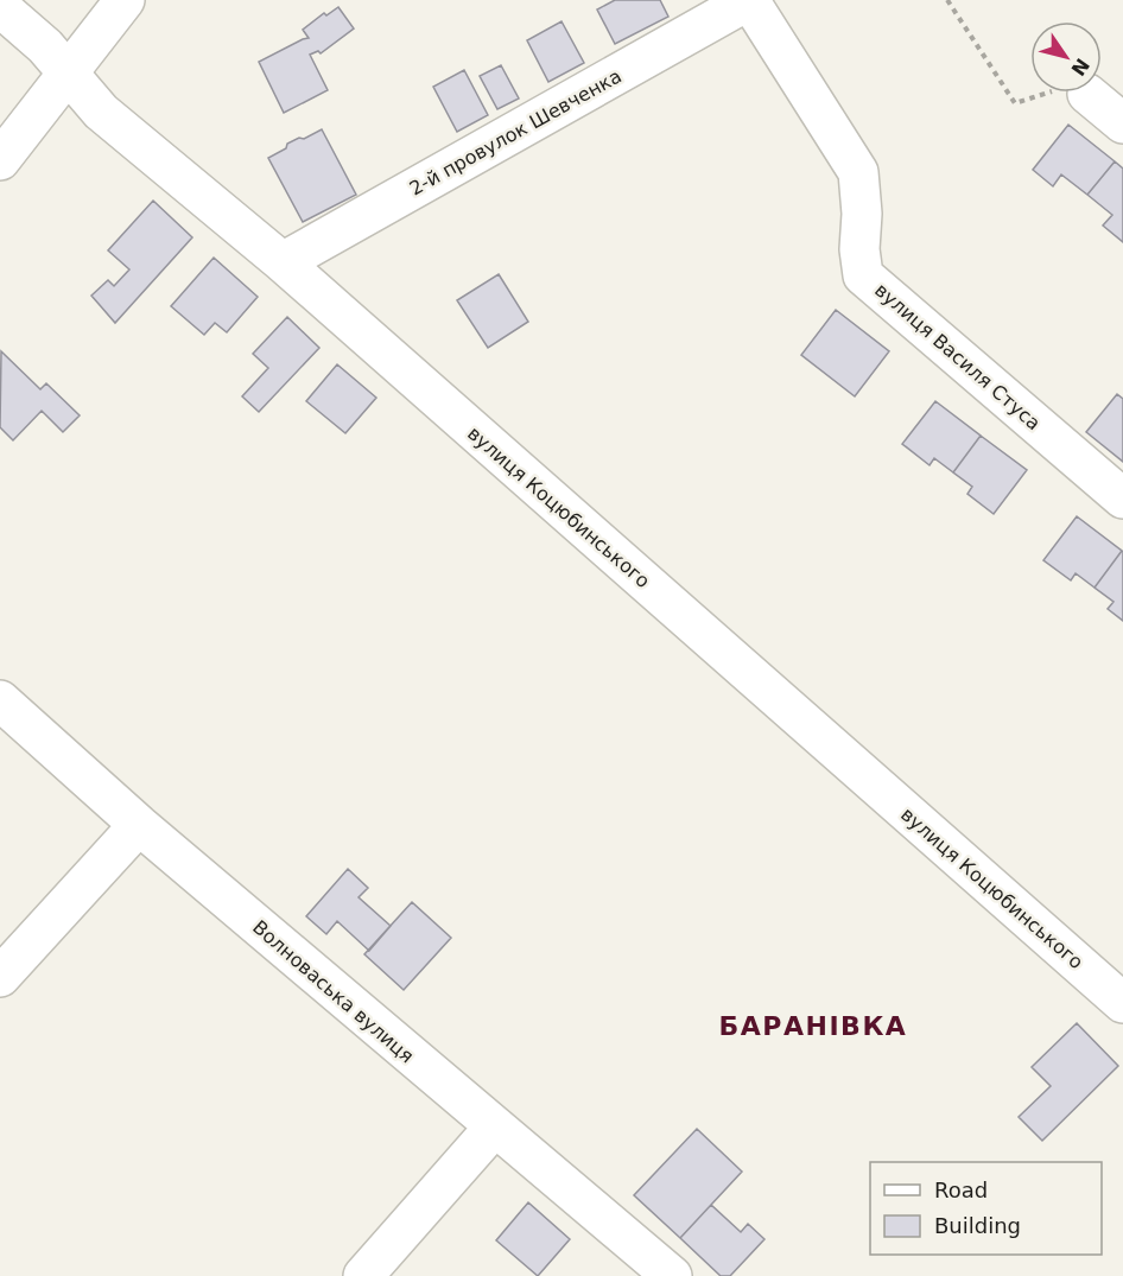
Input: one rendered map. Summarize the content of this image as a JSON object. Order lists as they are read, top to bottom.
{
  "streets": {
    "street": [
      "2-й провулок Шевченка",
      "вулиця Василя Стуса",
      "вулиця Коцюбинського",
      "Волноваська вулиця"
    ]
  },
  "crossings": [
    ["2-й провулок Шевченка", "вулиця Василя Стуса"],
    ["2-й провулок Шевченка", "вулиця Коцюбинського"]
  ],
  "districts": ["БАРАНІВКА"],
  "legend": ["Road", "Building"],
  "north": "bottom right"
}
